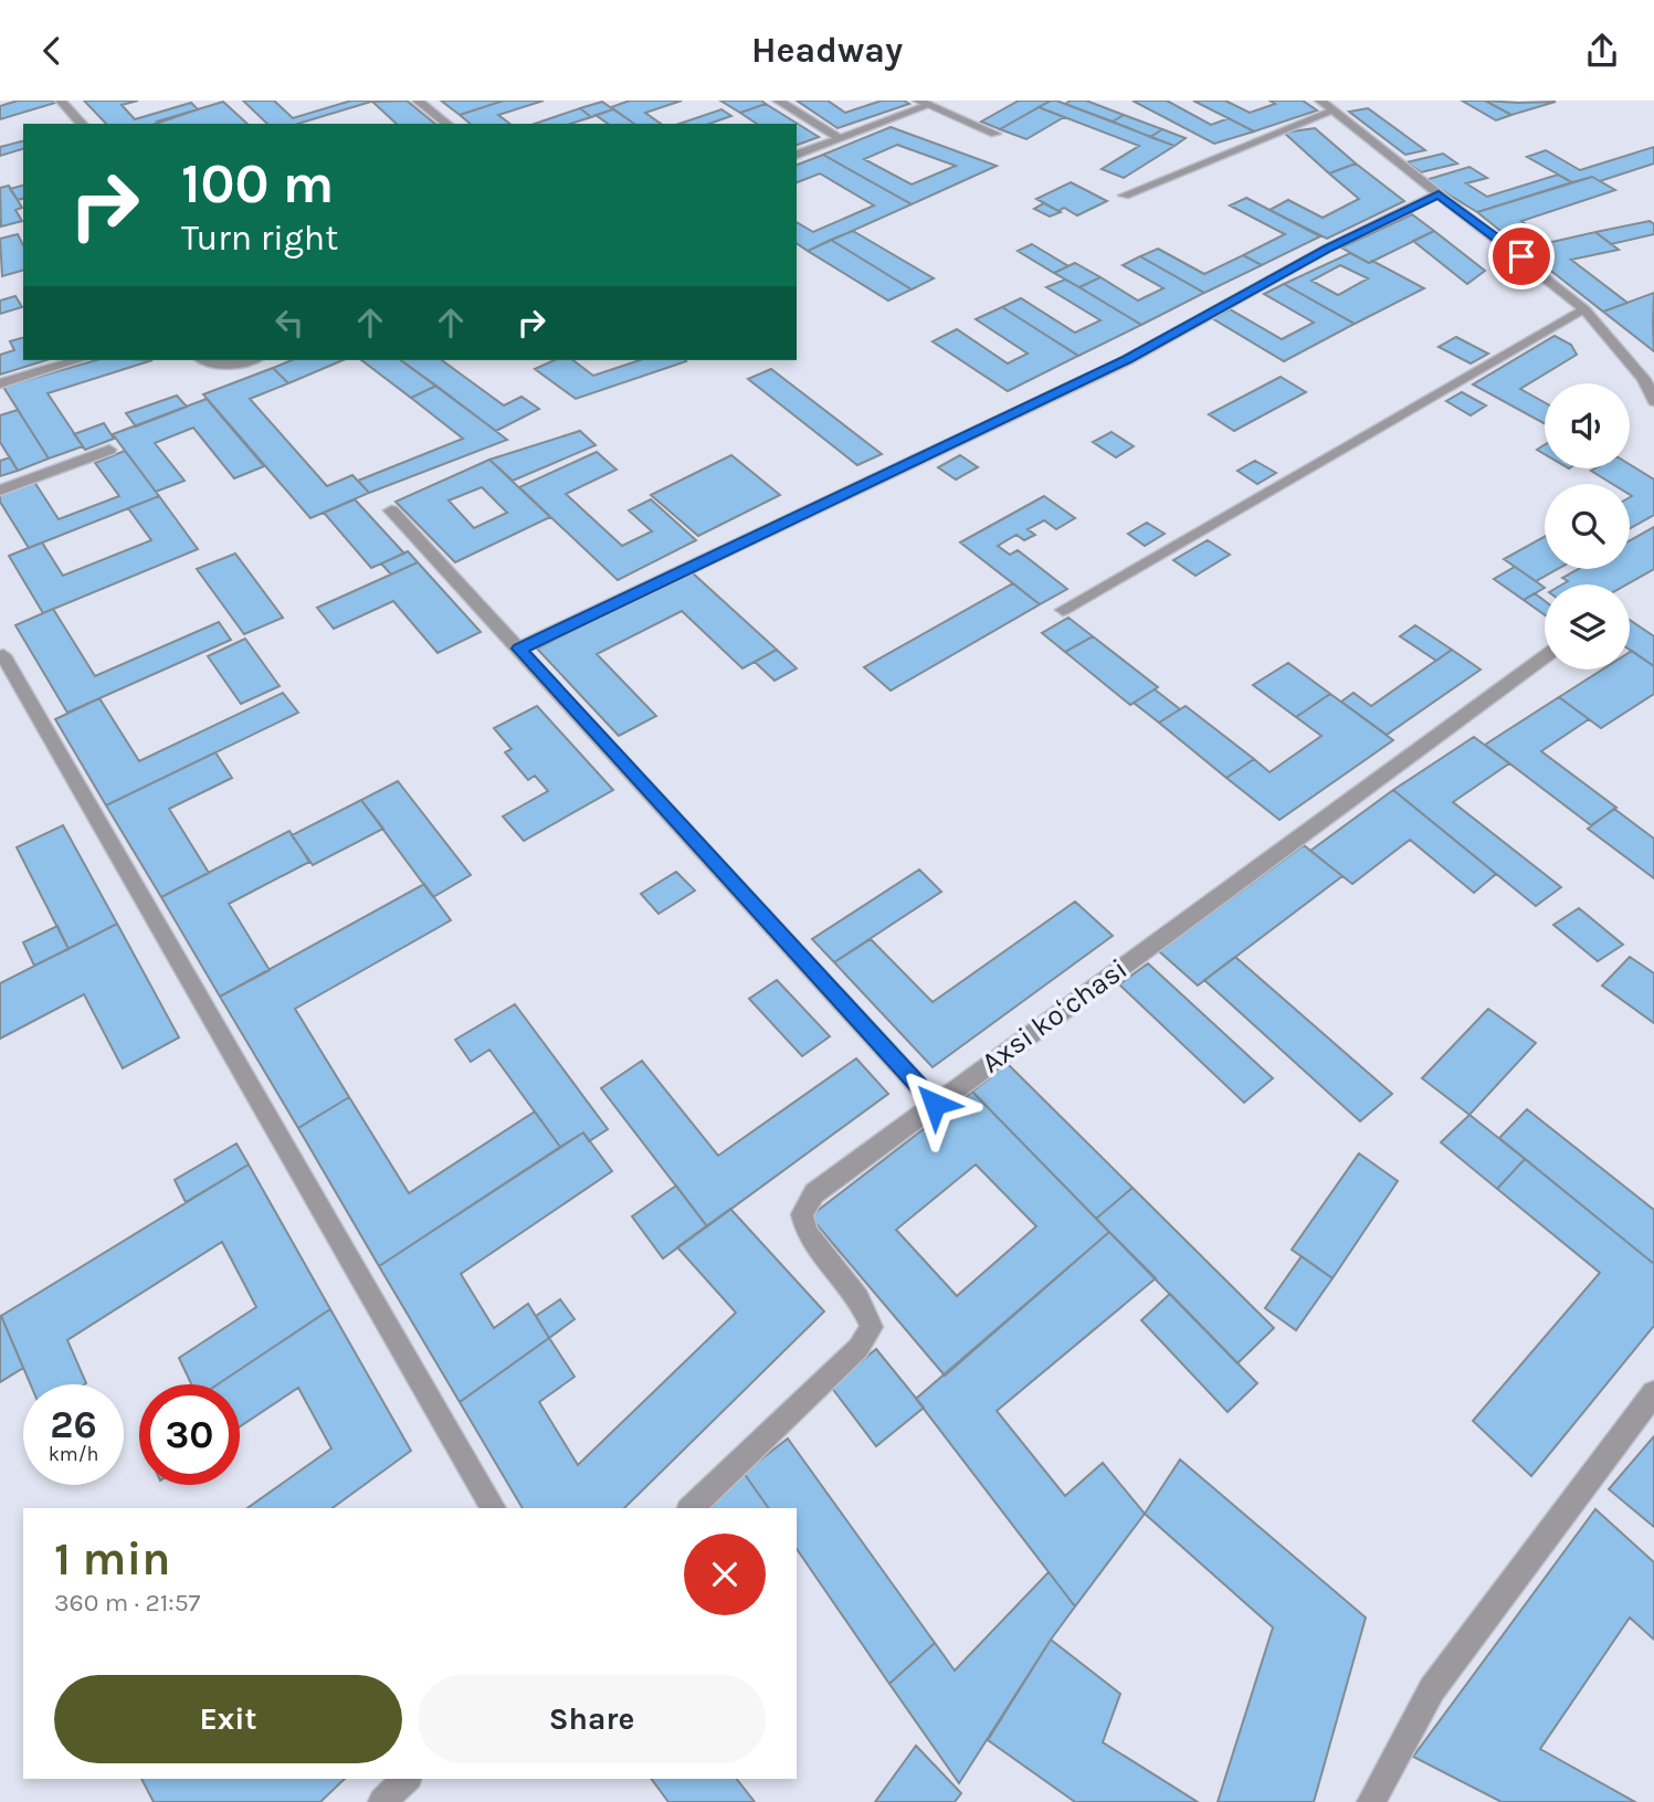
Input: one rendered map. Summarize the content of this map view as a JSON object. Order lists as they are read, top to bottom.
{
  "streets": {
    "street": ["Axsi koʻchasi"]
  },
  "page": {
    "header": "Headway",
    "turn": ["100 m", "Turn right"],
    "speed": "26 km/h",
    "limit": "30",
    "heading": ["1 min", "360 m · 21:57"],
    "buttons": ["Exit", "Share"]
  }
}
